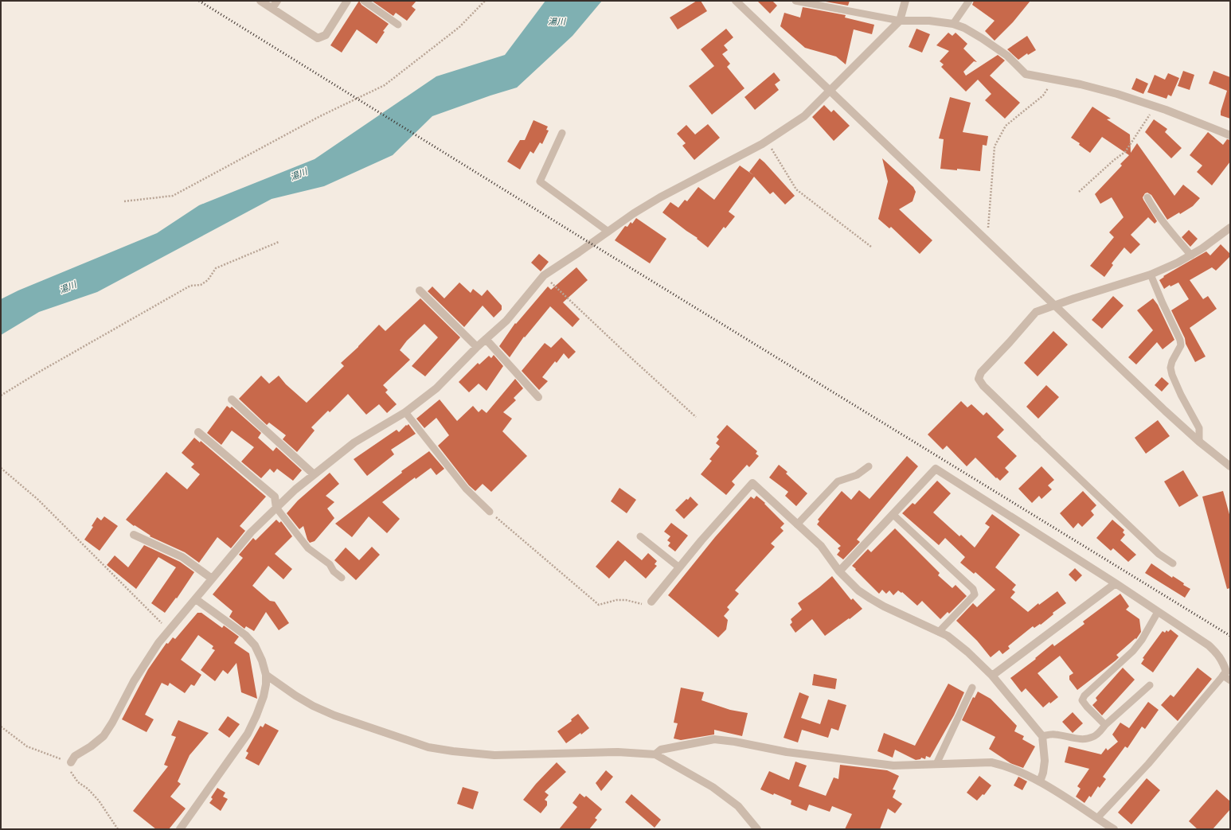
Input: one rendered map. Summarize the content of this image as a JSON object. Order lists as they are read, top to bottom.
{
  "water": ["湯川"]
}
